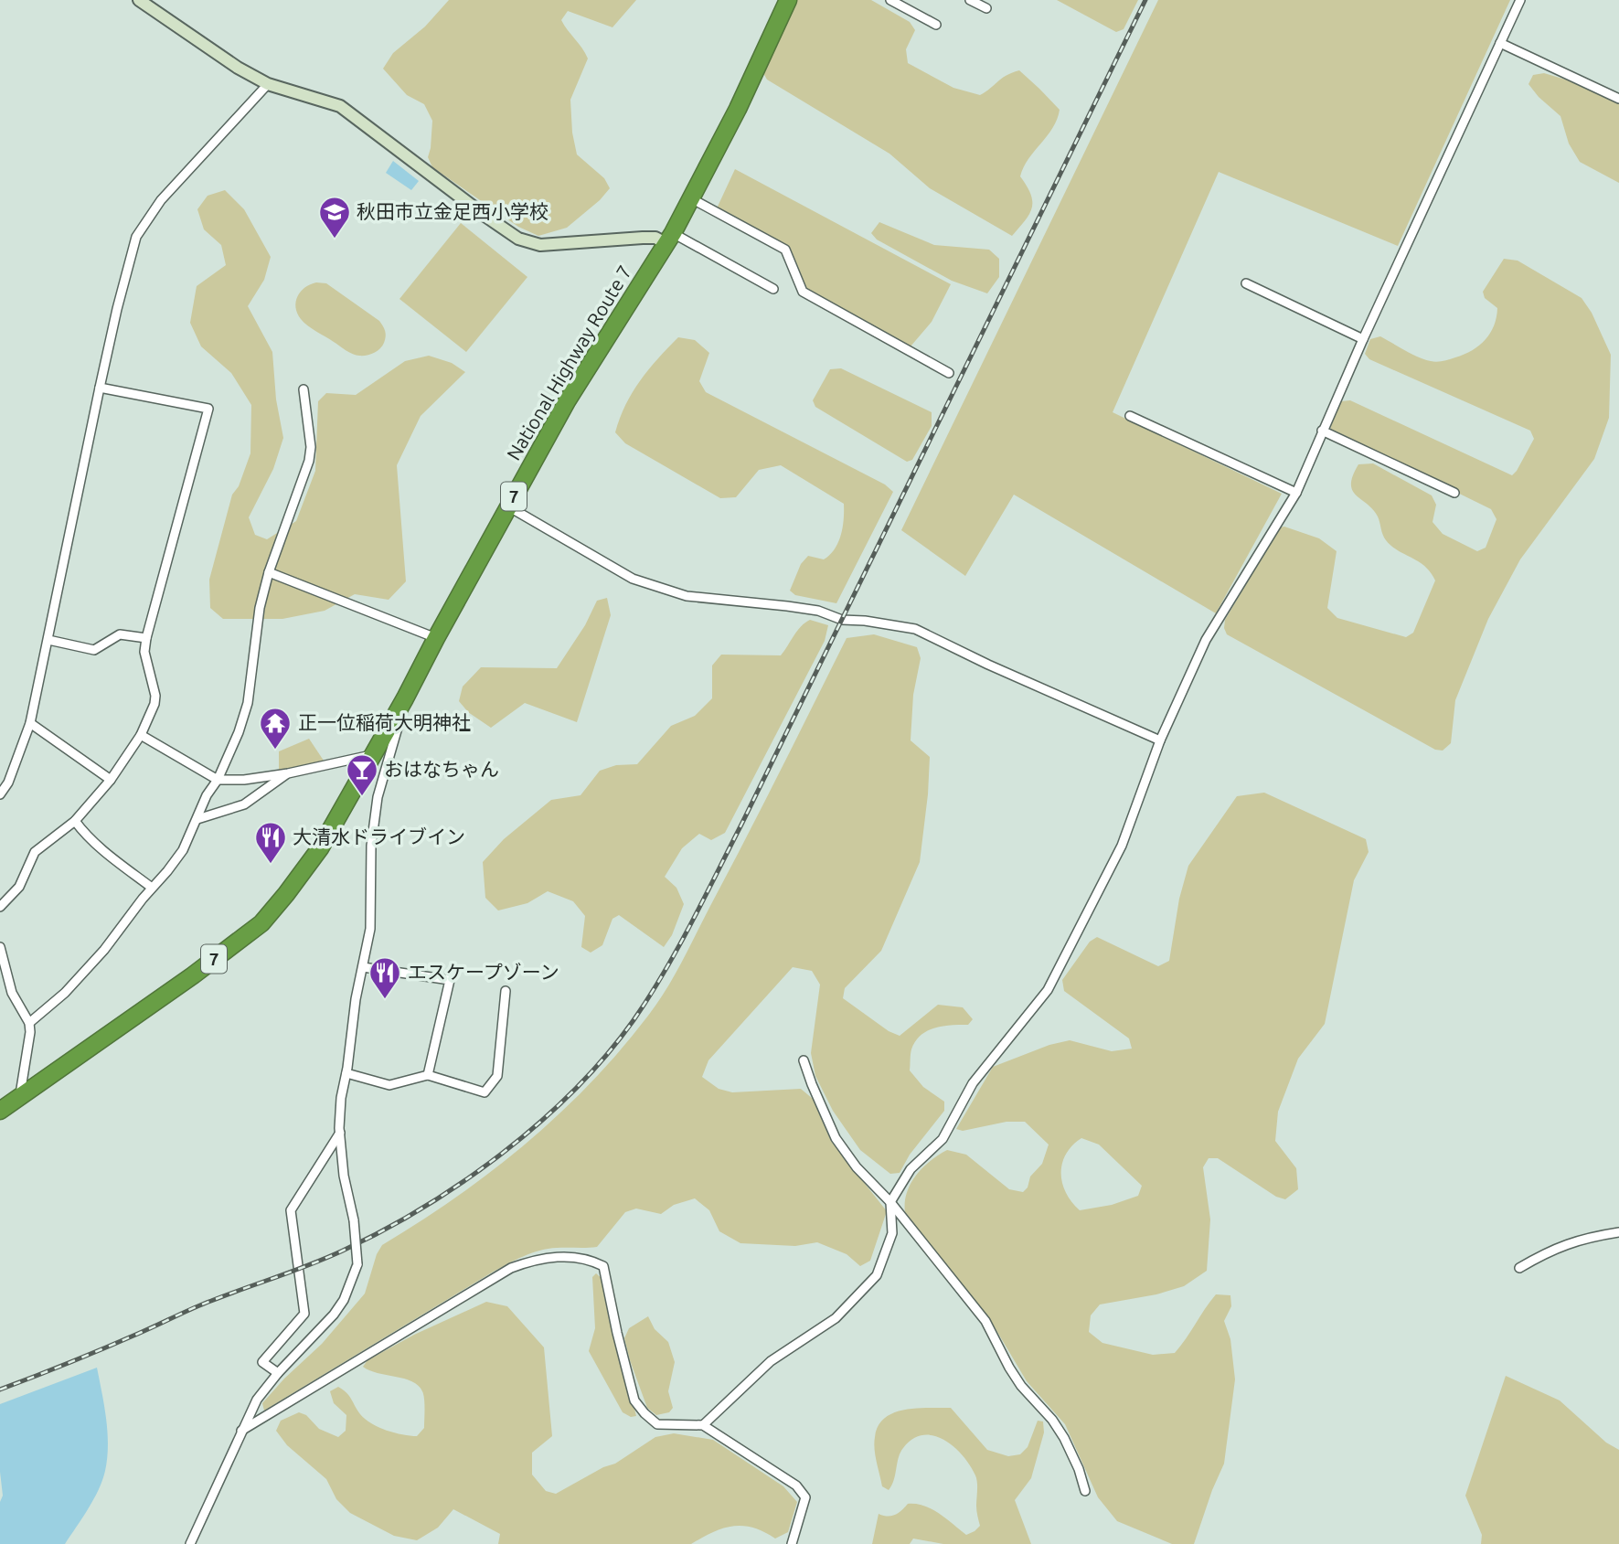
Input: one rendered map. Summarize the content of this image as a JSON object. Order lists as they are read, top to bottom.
{
  "streets": {
    "highway": ["National Highway Route 7", "7"]
  },
  "places": {
    "school or university": ["秋田市立金足西小学校"],
    "temple": ["正一位稲荷大明神社"],
    "bar": ["おはなちゃん"],
    "restaurant": ["大清水ドライブイン", "エスケープゾーン"]
  }
}
